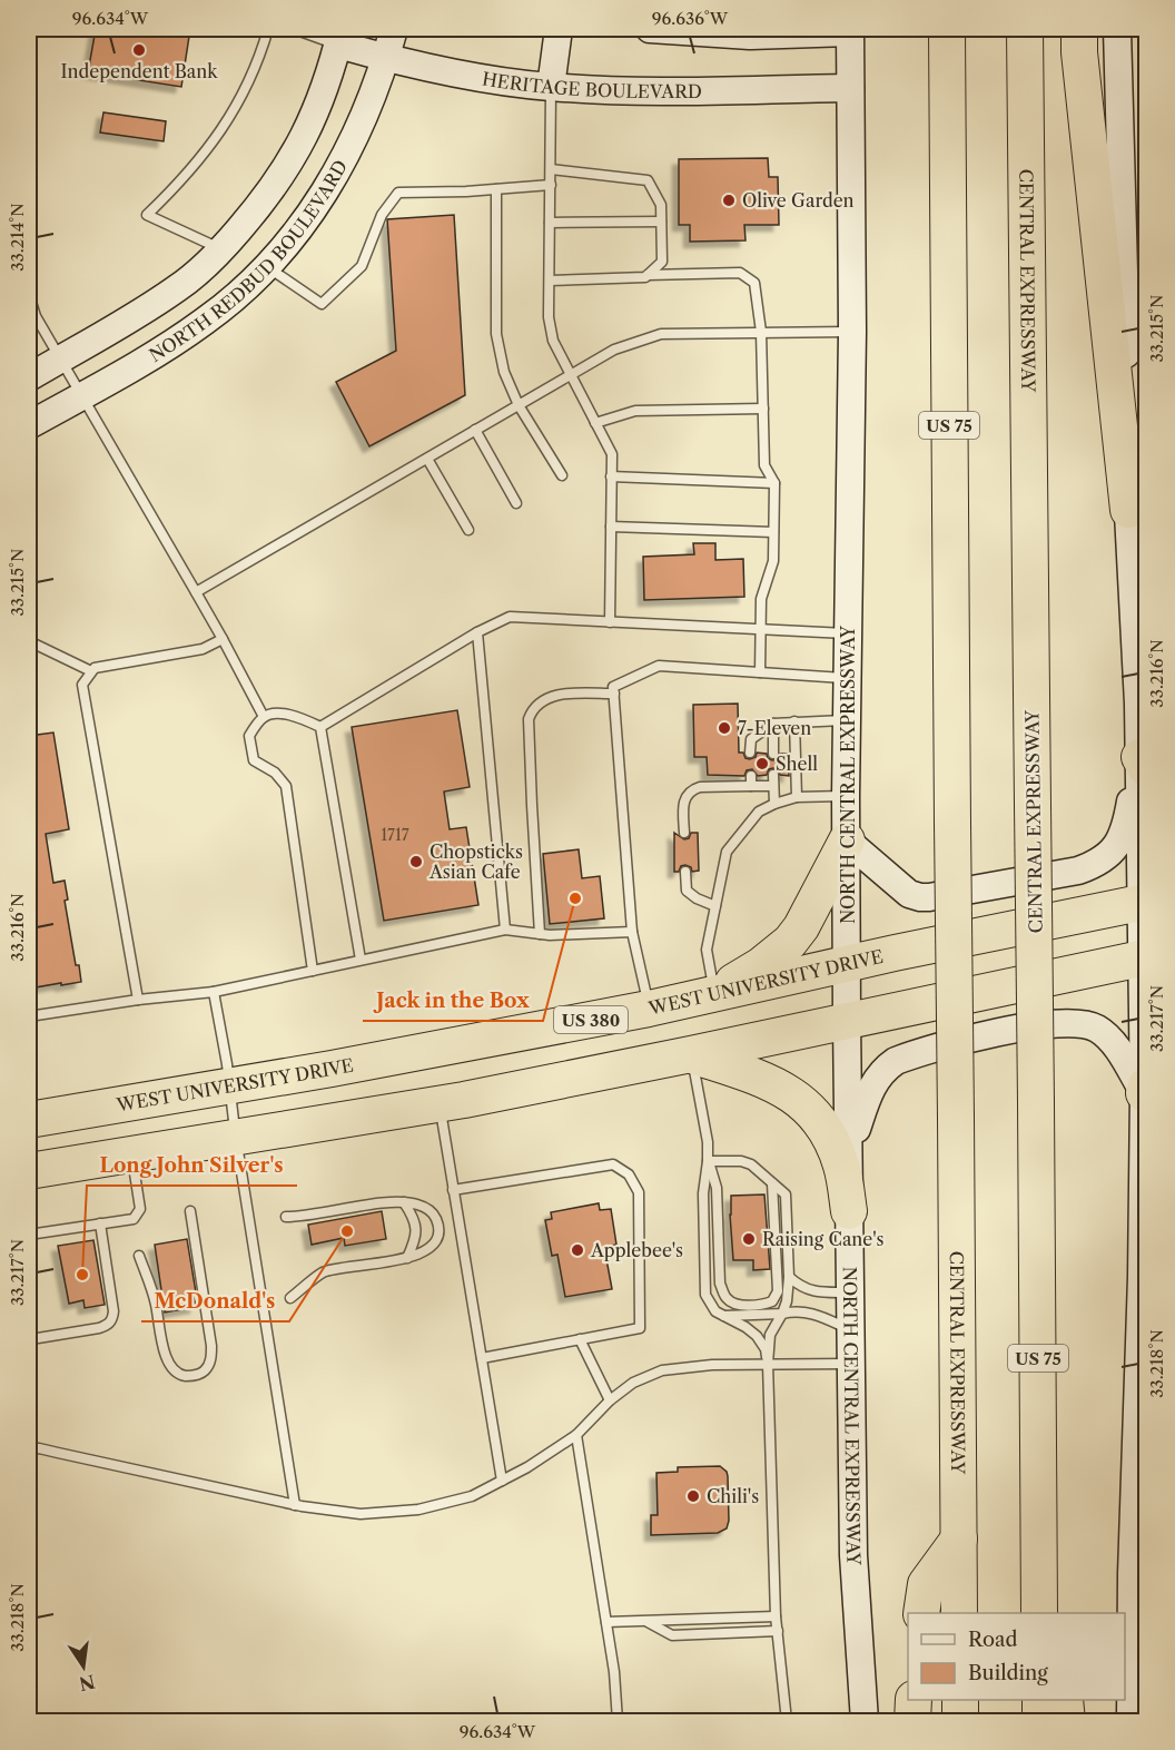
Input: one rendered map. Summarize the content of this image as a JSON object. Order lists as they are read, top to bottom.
{
  "streets": {
    "highway": [
      "CENTRAL EXPRESSWAY",
      "US 75",
      "WEST UNIVERSITY DRIVE",
      "US 380"
    ],
    "main road": ["HERITAGE BOULEVARD", "NORTH REDBUD BOULEVARD", "NORTH CENTRAL EXPRESSWAY"]
  },
  "crossings": [
    ["HERITAGE BOULEVARD", "NORTH REDBUD BOULEVARD"],
    ["HERITAGE BOULEVARD", "NORTH CENTRAL EXPRESSWAY"],
    ["NORTH CENTRAL EXPRESSWAY", "WEST UNIVERSITY DRIVE"]
  ],
  "places": [
    "Independent Bank",
    "Olive Garden",
    "7-Eleven",
    "Shell",
    "Chopsticks Asian Cafe",
    "Jack in the Box",
    "McDonald's",
    "Raising Cane's",
    "Applebee's",
    "Long John Silver's",
    "Chili's"
  ],
  "house_numbers": ["1717"],
  "legend": ["Road", "Building"],
  "north": "bottom",
  "coordinates": [
    "96.634°W",
    "96.636°W",
    "33.214°N",
    "33.215°N",
    "33.216°N",
    "33.217°N",
    "33.218°N"
  ]
}
